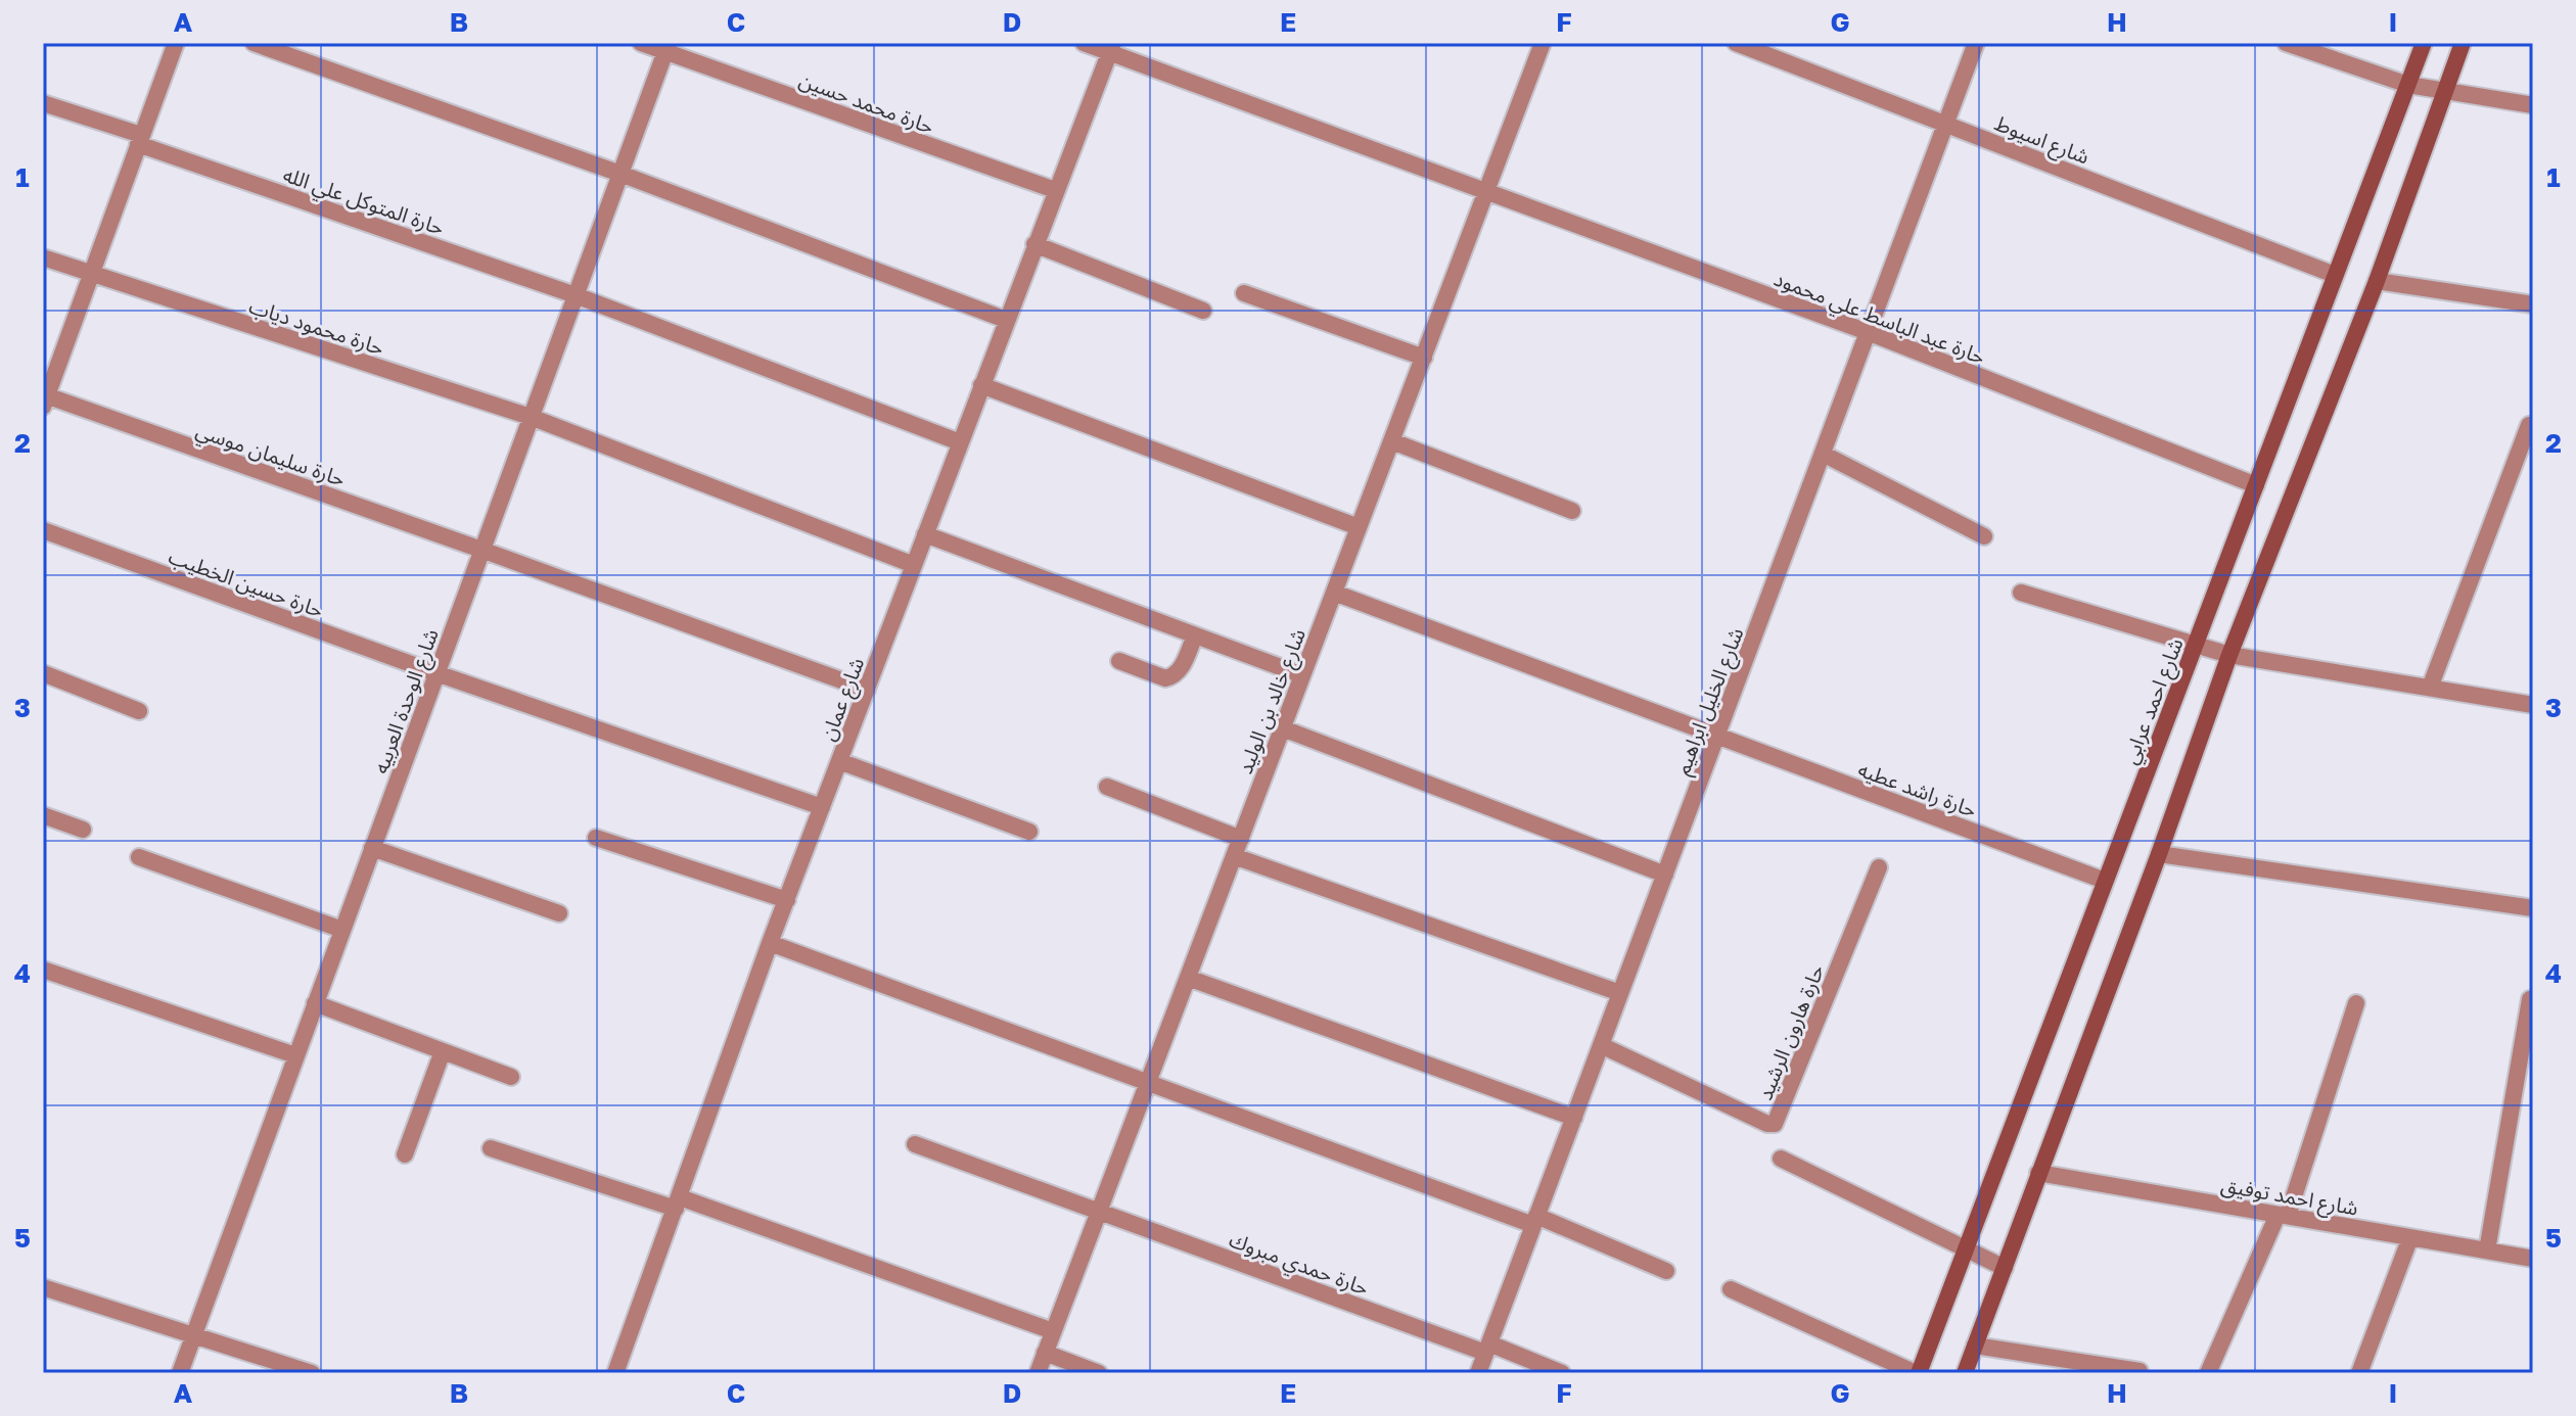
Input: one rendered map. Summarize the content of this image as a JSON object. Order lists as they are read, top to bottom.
{
  "streets": {
    "street": [
      "حارة محمد حسين",
      "شارع اسيوط",
      "حارة المتوكل علي الله",
      "حارة عبد الباسط علي محمود",
      "حارة محمود دياب",
      "حارة سليمان موسي",
      "حارة حسين الخطيب",
      "شارع عمان",
      "شارع الوحدة العربيه",
      "شارع خالد بن الوليد",
      "شارع الخليل ابراهيم",
      "شارع احمد عرابي",
      "حارة راشد عطيه",
      "حارة هارون الرشيد",
      "شارع احمد توفيق",
      "حارة حمدي مبروك"
    ]
  },
  "crossings": [
    ["حارة محمد حسين", "شارع عمان"],
    ["حارة محمد حسين", "شارع الوحدة العربيه"],
    ["شارع اسيوط", "شارع الخليل ابراهيم"],
    ["شارع اسيوط", "شارع احمد عرابي"],
    ["حارة المتوكل علي الله", "شارع عمان"],
    ["حارة المتوكل علي الله", "شارع الوحدة العربيه"],
    ["حارة عبد الباسط علي محمود", "شارع عمان"],
    ["حارة عبد الباسط علي محمود", "شارع خالد بن الوليد"],
    ["حارة عبد الباسط علي محمود", "شارع الخليل ابراهيم"],
    ["حارة عبد الباسط علي محمود", "شارع احمد عرابي"],
    ["حارة محمود دياب", "شارع عمان"],
    ["حارة محمود دياب", "شارع الوحدة العربيه"],
    ["حارة سليمان موسي", "شارع عمان"],
    ["حارة سليمان موسي", "شارع الوحدة العربيه"],
    ["حارة حسين الخطيب", "شارع عمان"],
    ["حارة حسين الخطيب", "شارع الوحدة العربيه"],
    ["شارع خالد بن الوليد", "حارة راشد عطيه"],
    ["شارع خالد بن الوليد", "حارة حمدي مبروك"],
    ["شارع الخليل ابراهيم", "حارة راشد عطيه"],
    ["شارع الخليل ابراهيم", "حارة هارون الرشيد"],
    ["شارع الخليل ابراهيم", "حارة حمدي مبروك"],
    ["شارع احمد عرابي", "حارة راشد عطيه"]
  ],
  "grid": {
    "columns": [
      "A",
      "B",
      "C",
      "D",
      "E",
      "F",
      "G",
      "H",
      "I"
    ],
    "rows": [
      "1",
      "2",
      "3",
      "4",
      "5"
    ]
  }
}
